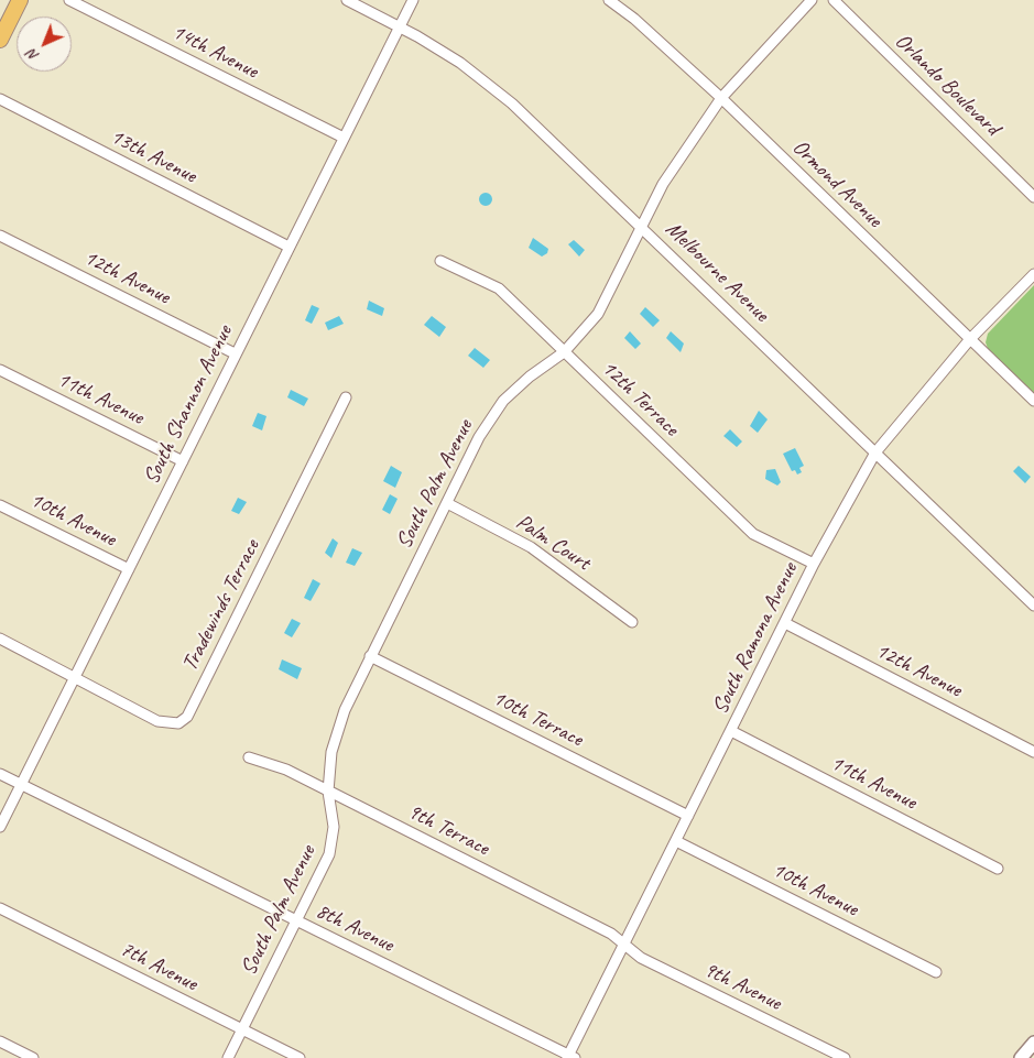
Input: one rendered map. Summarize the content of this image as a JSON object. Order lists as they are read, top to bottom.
{
  "streets": {
    "street": [
      "14th Avenue",
      "Orlando Boulevard",
      "13th Avenue",
      "Ormond Avenue",
      "Melbourne Avenue",
      "12th Avenue",
      "11th Avenue",
      "12th Terrace",
      "South Shannon Avenue",
      "South Palm Avenue",
      "10th Avenue",
      "Palm Court",
      "Tradewinds Terrace",
      "South Ramona Avenue",
      "10th Terrace",
      "9th Terrace",
      "8th Avenue",
      "7th Avenue",
      "9th Avenue"
    ]
  },
  "crossings": [
    ["14th Avenue", "South Shannon Avenue"],
    ["13th Avenue", "South Shannon Avenue"],
    ["Ormond Avenue", "South Palm Avenue"],
    ["Ormond Avenue", "South Ramona Avenue"],
    ["Melbourne Avenue", "South Shannon Avenue"],
    ["Melbourne Avenue", "South Palm Avenue"],
    ["Melbourne Avenue", "South Ramona Avenue"],
    ["12th Avenue", "South Shannon Avenue"],
    ["12th Avenue", "South Ramona Avenue"],
    ["11th Avenue", "South Shannon Avenue"],
    ["11th Avenue", "South Ramona Avenue"],
    ["12th Terrace", "South Palm Avenue"],
    ["12th Terrace", "South Ramona Avenue"],
    ["South Shannon Avenue", "10th Avenue"],
    ["South Shannon Avenue", "Tradewinds Terrace"],
    ["South Shannon Avenue", "8th Avenue"],
    ["South Palm Avenue", "Palm Court"],
    ["South Palm Avenue", "10th Terrace"],
    ["South Palm Avenue", "9th Terrace"],
    ["South Palm Avenue", "8th Avenue"],
    ["South Palm Avenue", "7th Avenue"],
    ["10th Avenue", "South Ramona Avenue"],
    ["South Ramona Avenue", "10th Terrace"],
    ["South Ramona Avenue", "9th Terrace"],
    ["South Ramona Avenue", "8th Avenue"],
    ["South Ramona Avenue", "9th Avenue"],
    ["9th Terrace", "9th Avenue"]
  ],
  "north": "bottom left"
}
